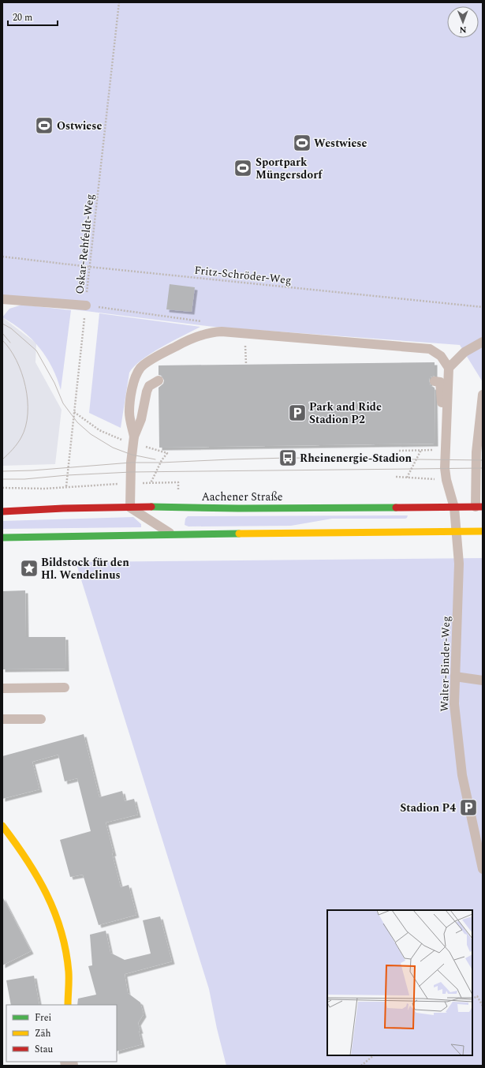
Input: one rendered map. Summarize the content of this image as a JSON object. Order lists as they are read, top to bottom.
{
  "streets": {
    "main road": ["Aachener Straße"],
    "lane": ["Walter-Binder-Weg"],
    "path": ["Oskar-Rehfeldt-Weg", "Fritz-Schröder-Weg"]
  },
  "crossings": [
    ["Oskar-Rehfeldt-Weg", "Fritz-Schröder-Weg"],
    ["Aachener Straße", "Walter-Binder-Weg"]
  ],
  "places": {
    "sports": ["Ostwiese", "Westwiese", "Sportpark Müngersdorf"],
    "parking": ["Park and Ride Stadion P2", "Stadion P4"],
    "bus stop": ["Rheinenergie-Stadion"],
    "place": ["Bildstock für den Hl. Wendelinus"]
  },
  "legend": ["Frei", "Zäh", "Stau"],
  "scale_bar": "20 m",
  "north": "bottom"
}
